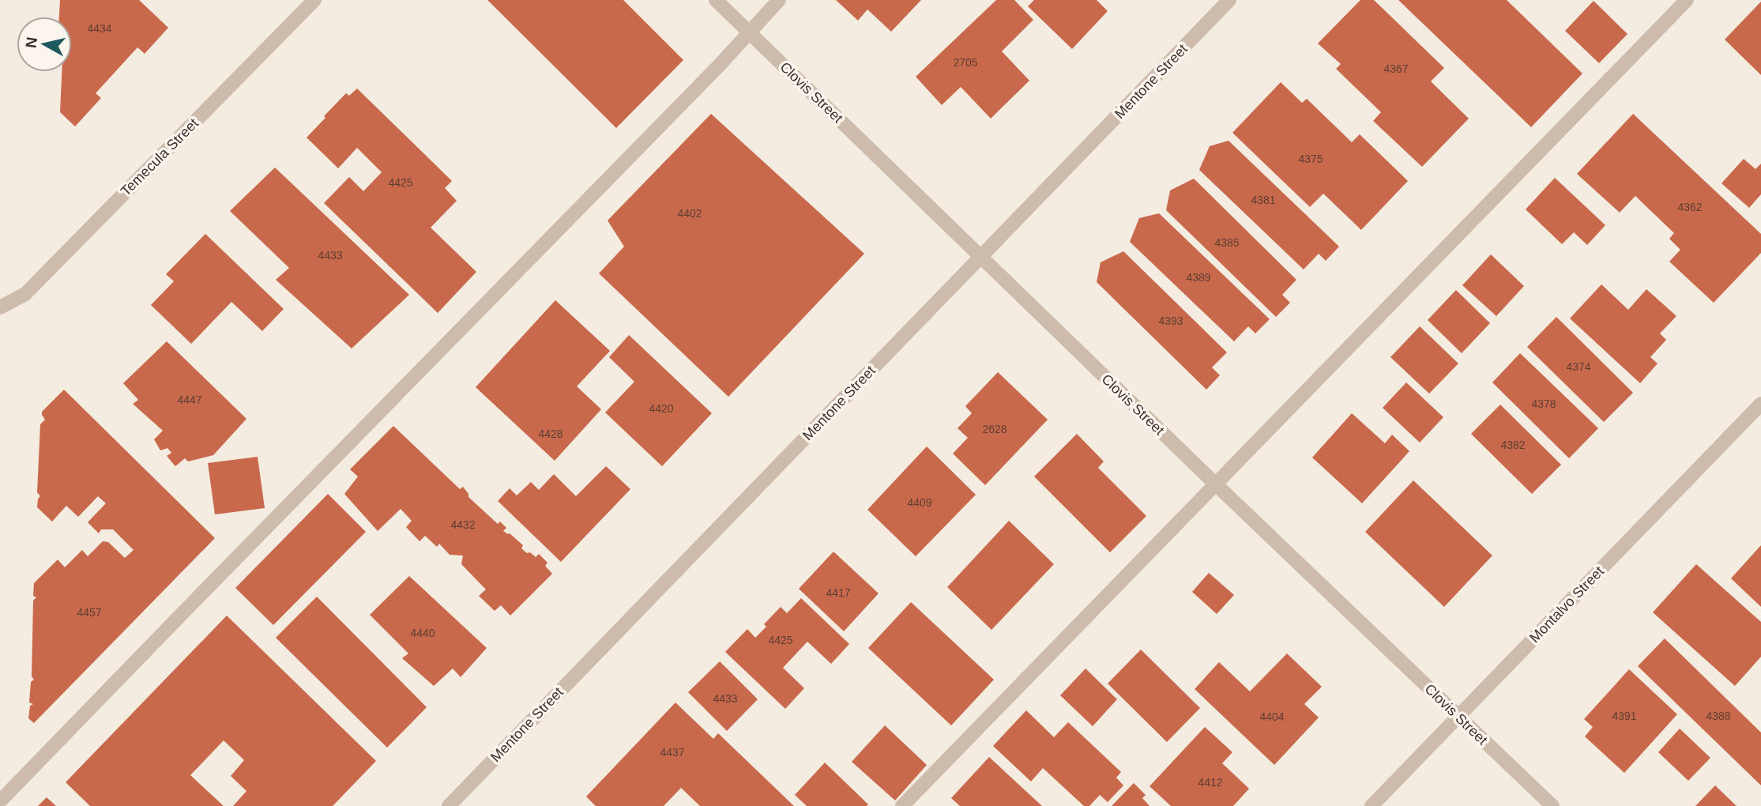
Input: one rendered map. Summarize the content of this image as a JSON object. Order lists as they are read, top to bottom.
{
  "streets": {
    "street": [
      "Mentone Street",
      "Clovis Street",
      "Temecula Street",
      "Montalvo Street"
    ]
  },
  "crossings": [
    ["Mentone Street", "Clovis Street"],
    ["Clovis Street", "Montalvo Street"]
  ],
  "house_numbers": [
    "4434",
    "2705",
    "4367",
    "4375",
    "4425",
    "4381",
    "4362",
    "4402",
    "4385",
    "4433",
    "4389",
    "4393",
    "4374",
    "4447",
    "4378",
    "4420",
    "2628",
    "4428",
    "4382",
    "4409",
    "4432",
    "4417",
    "4457",
    "4440",
    "4425",
    "4433",
    "4391",
    "4388",
    "4404",
    "4437",
    "4412"
  ],
  "north": "left"
}
